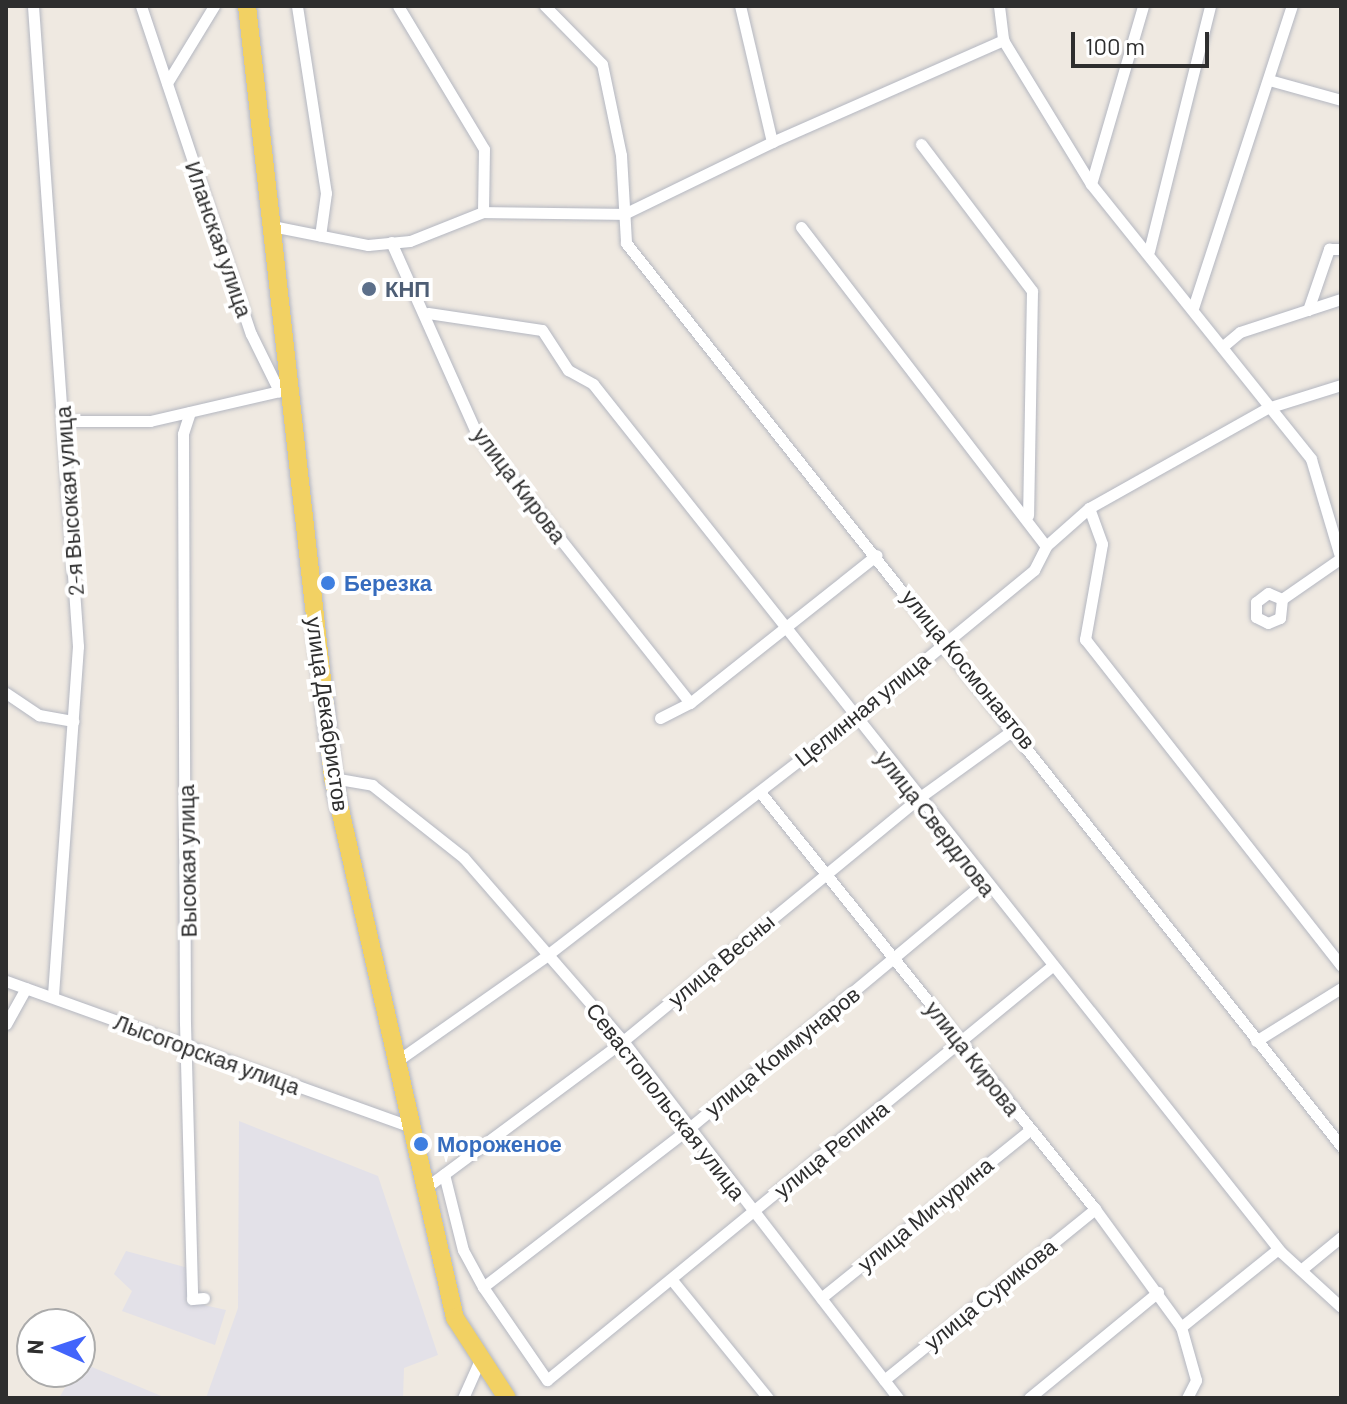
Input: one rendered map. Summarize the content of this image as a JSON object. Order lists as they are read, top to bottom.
{
  "streets": {
    "main road": ["улица Декабристов"],
    "street": [
      "Иланская улица",
      "улица Кирова",
      "2-я Высокая улица",
      "улица Космонавтов",
      "Целинная улица",
      "улица Свердлова",
      "Высокая улица",
      "улица Весны",
      "улица Коммунаров",
      "Лысогорская улица",
      "Севастопольская улица",
      "улица Репина",
      "улица Мичурина",
      "улица Сурикова"
    ]
  },
  "crossings": [
    ["Иланская улица", "улица Декабристов"],
    ["улица Кирова", "Целинная улица"],
    ["улица Кирова", "улица Свердлова"],
    ["улица Кирова", "улица Весны"],
    ["улица Кирова", "улица Коммунаров"],
    ["улица Кирова", "улица Репина"],
    ["улица Кирова", "улица Мичурина"],
    ["улица Кирова", "улица Сурикова"],
    ["2-я Высокая улица", "Лысогорская улица"],
    ["улица Космонавтов", "Целинная улица"],
    ["улица Космонавтов", "улица Весны"],
    ["Целинная улица", "улица Декабристов"],
    ["Целинная улица", "улица Свердлова"],
    ["Целинная улица", "Севастопольская улица"],
    ["улица Декабристов", "улица Весны"],
    ["улица Декабристов", "Лысогорская улица"],
    ["улица Декабристов", "Севастопольская улица"],
    ["улица Свердлова", "улица Весны"],
    ["улица Свердлова", "улица Коммунаров"],
    ["улица Свердлова", "улица Репина"],
    ["Высокая улица", "Лысогорская улица"],
    ["улица Весны", "Севастопольская улица"],
    ["улица Коммунаров", "Севастопольская улица"],
    ["улица Коммунаров", "улица Репина"],
    ["Севастопольская улица", "улица Репина"],
    ["Севастопольская улица", "улица Мичурина"],
    ["Севастопольская улица", "улица Сурикова"]
  ],
  "places": ["КНП", "Березка", "Мороженое"],
  "scale_bar": "100 m",
  "north": "left"
}
